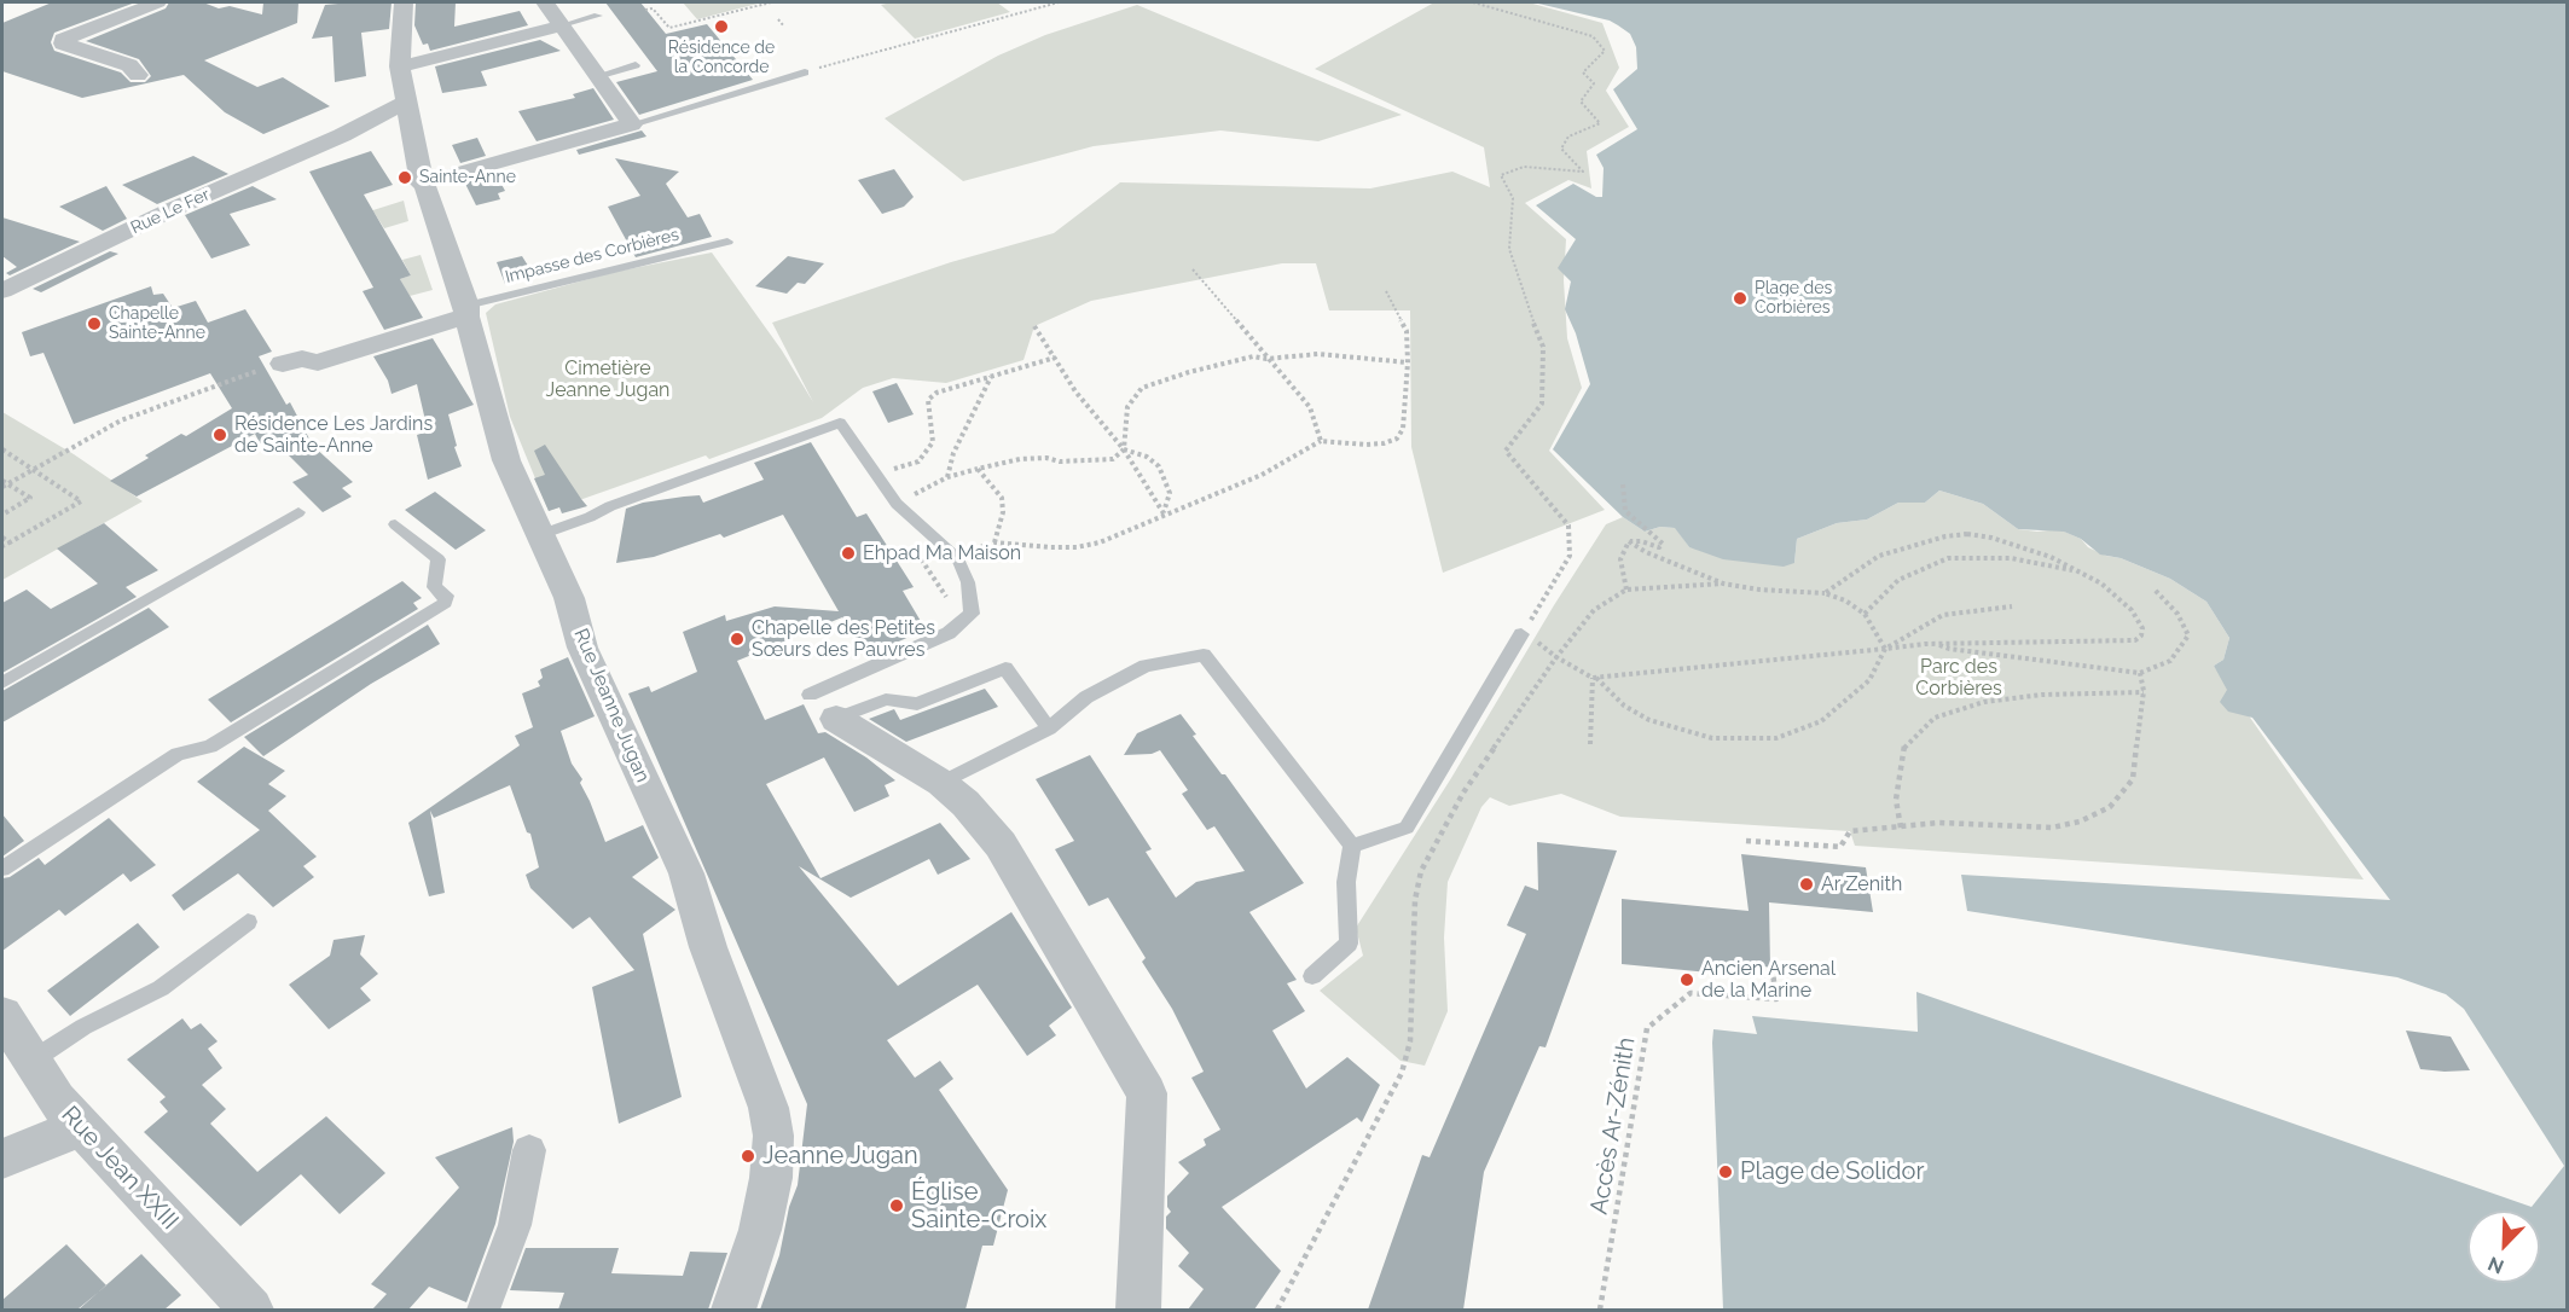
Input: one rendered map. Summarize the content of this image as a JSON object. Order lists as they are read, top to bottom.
{
  "streets": {
    "street": ["Rue Le Fer", "Rue Jeanne Jugan", "Rue Jean XXIII"],
    "lane": ["Impasse des Corbières"],
    "path": ["Accès Ar-Zénith"]
  },
  "crossings": [
    ["Rue Le Fer", "Rue Jeanne Jugan"],
    ["Impasse des Corbières", "Rue Jeanne Jugan"]
  ],
  "parks": ["Cimetière Jeanne Jugan", "Parc des Corbières"],
  "places": [
    "Résidence de la Concorde",
    "Sainte-Anne",
    "Plage des Corbières",
    "Chapelle Sainte-Anne",
    "Résidence Les Jardins de Sainte-Anne",
    "Ehpad Ma Maison",
    "Chapelle des Petites Sœurs des Pauvres",
    "Ar Zenith",
    "Ancien Arsenal de la Marine",
    "Jeanne Jugan",
    "Plage de Solidor",
    "Église Sainte-Croix"
  ],
  "north": "bottom left"
}
